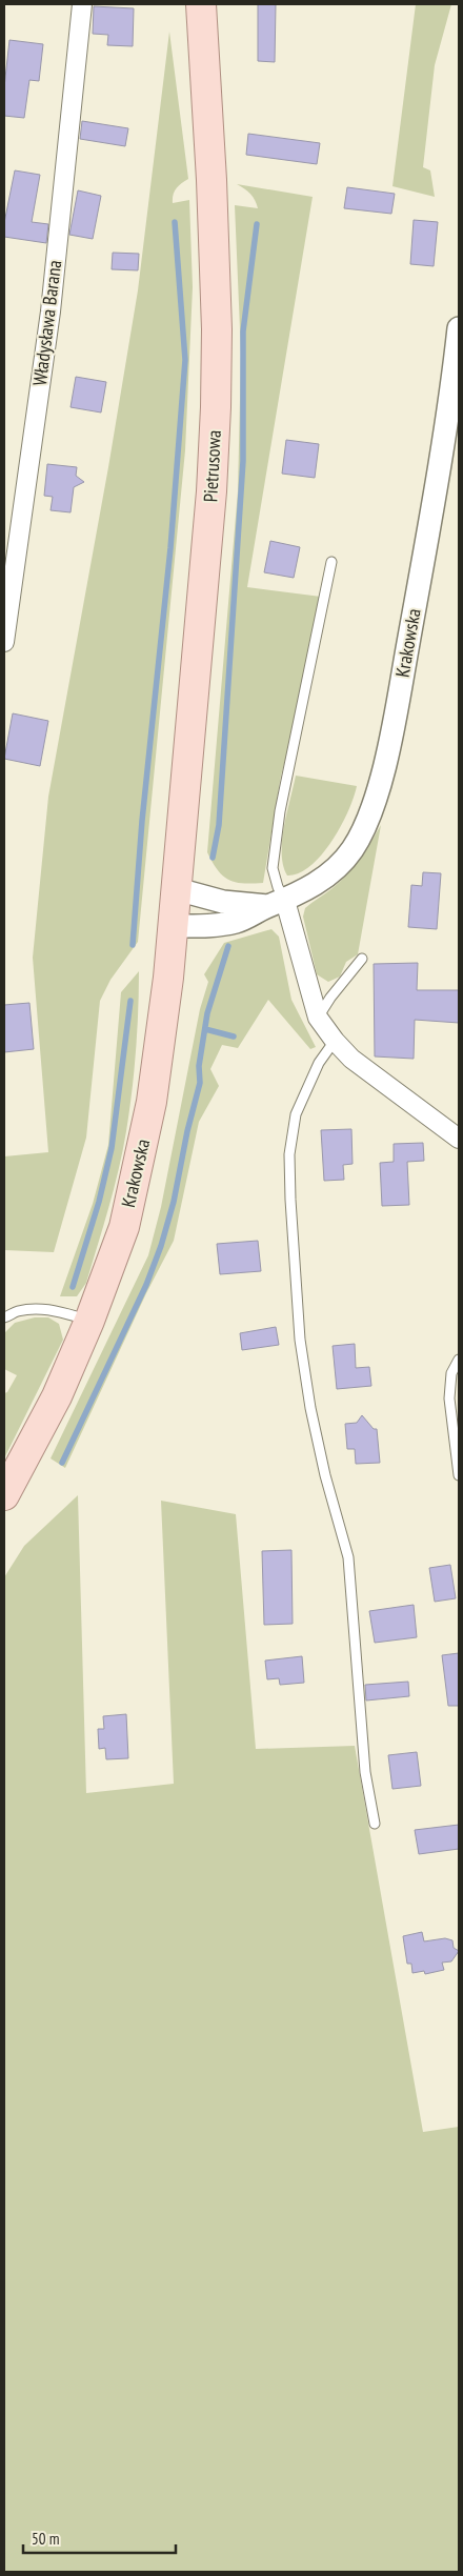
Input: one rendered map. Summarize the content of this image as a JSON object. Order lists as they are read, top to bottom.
{
  "streets": {
    "main road": ["Pietrusowa", "Krakowska"],
    "street": ["Władysława Barana"]
  },
  "crossings": [
    ["Pietrusowa", "Krakowska"]
  ],
  "scale_bar": "50 m"
}
